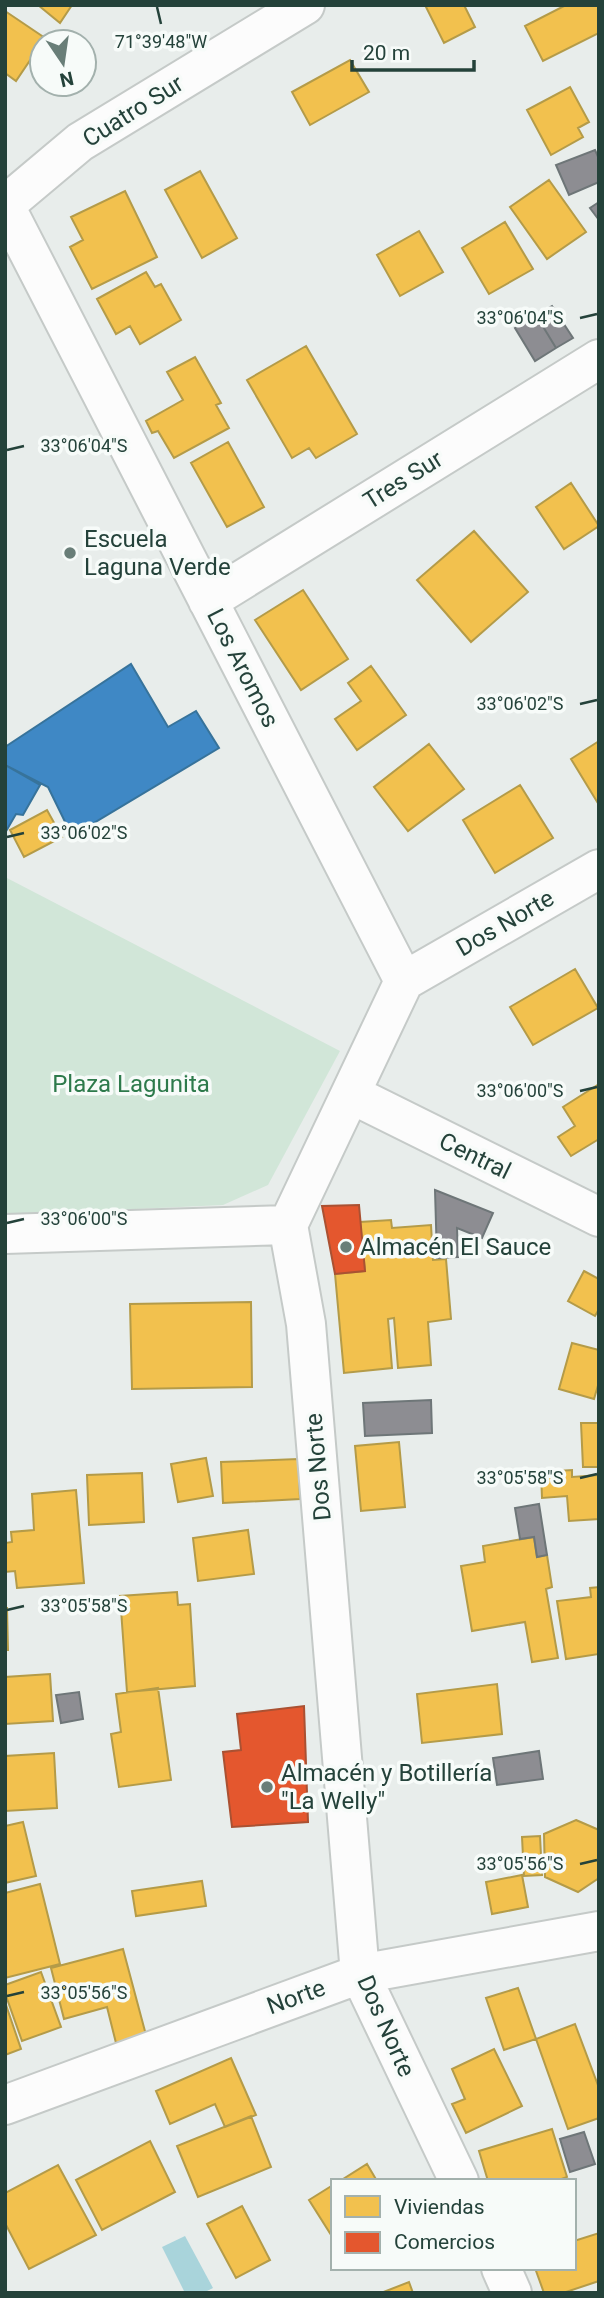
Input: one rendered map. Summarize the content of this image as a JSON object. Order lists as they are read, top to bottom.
{
  "streets": {
    "street": [
      "Cuatro Sur",
      "Tres Sur",
      "Los Aromos",
      "Dos Norte",
      "Central",
      "Norte"
    ]
  },
  "crossings": [
    ["Cuatro Sur", "Los Aromos"],
    ["Tres Sur", "Los Aromos"],
    ["Los Aromos", "Dos Norte"],
    ["Dos Norte", "Norte"]
  ],
  "parks": ["Plaza Lagunita"],
  "places": ["Escuela Laguna Verde", "Almacén El Sauce", "Almacén y Botillería \"La Welly\""],
  "legend": ["Viviendas", "Comercios"],
  "scale_bar": "20 m",
  "north": "bottom",
  "coordinates": [
    "71°39'48\"W",
    "33°06'04\"S",
    "33°06'02\"S",
    "33°06'00\"S",
    "33°05'58\"S",
    "33°05'56\"S"
  ]
}
